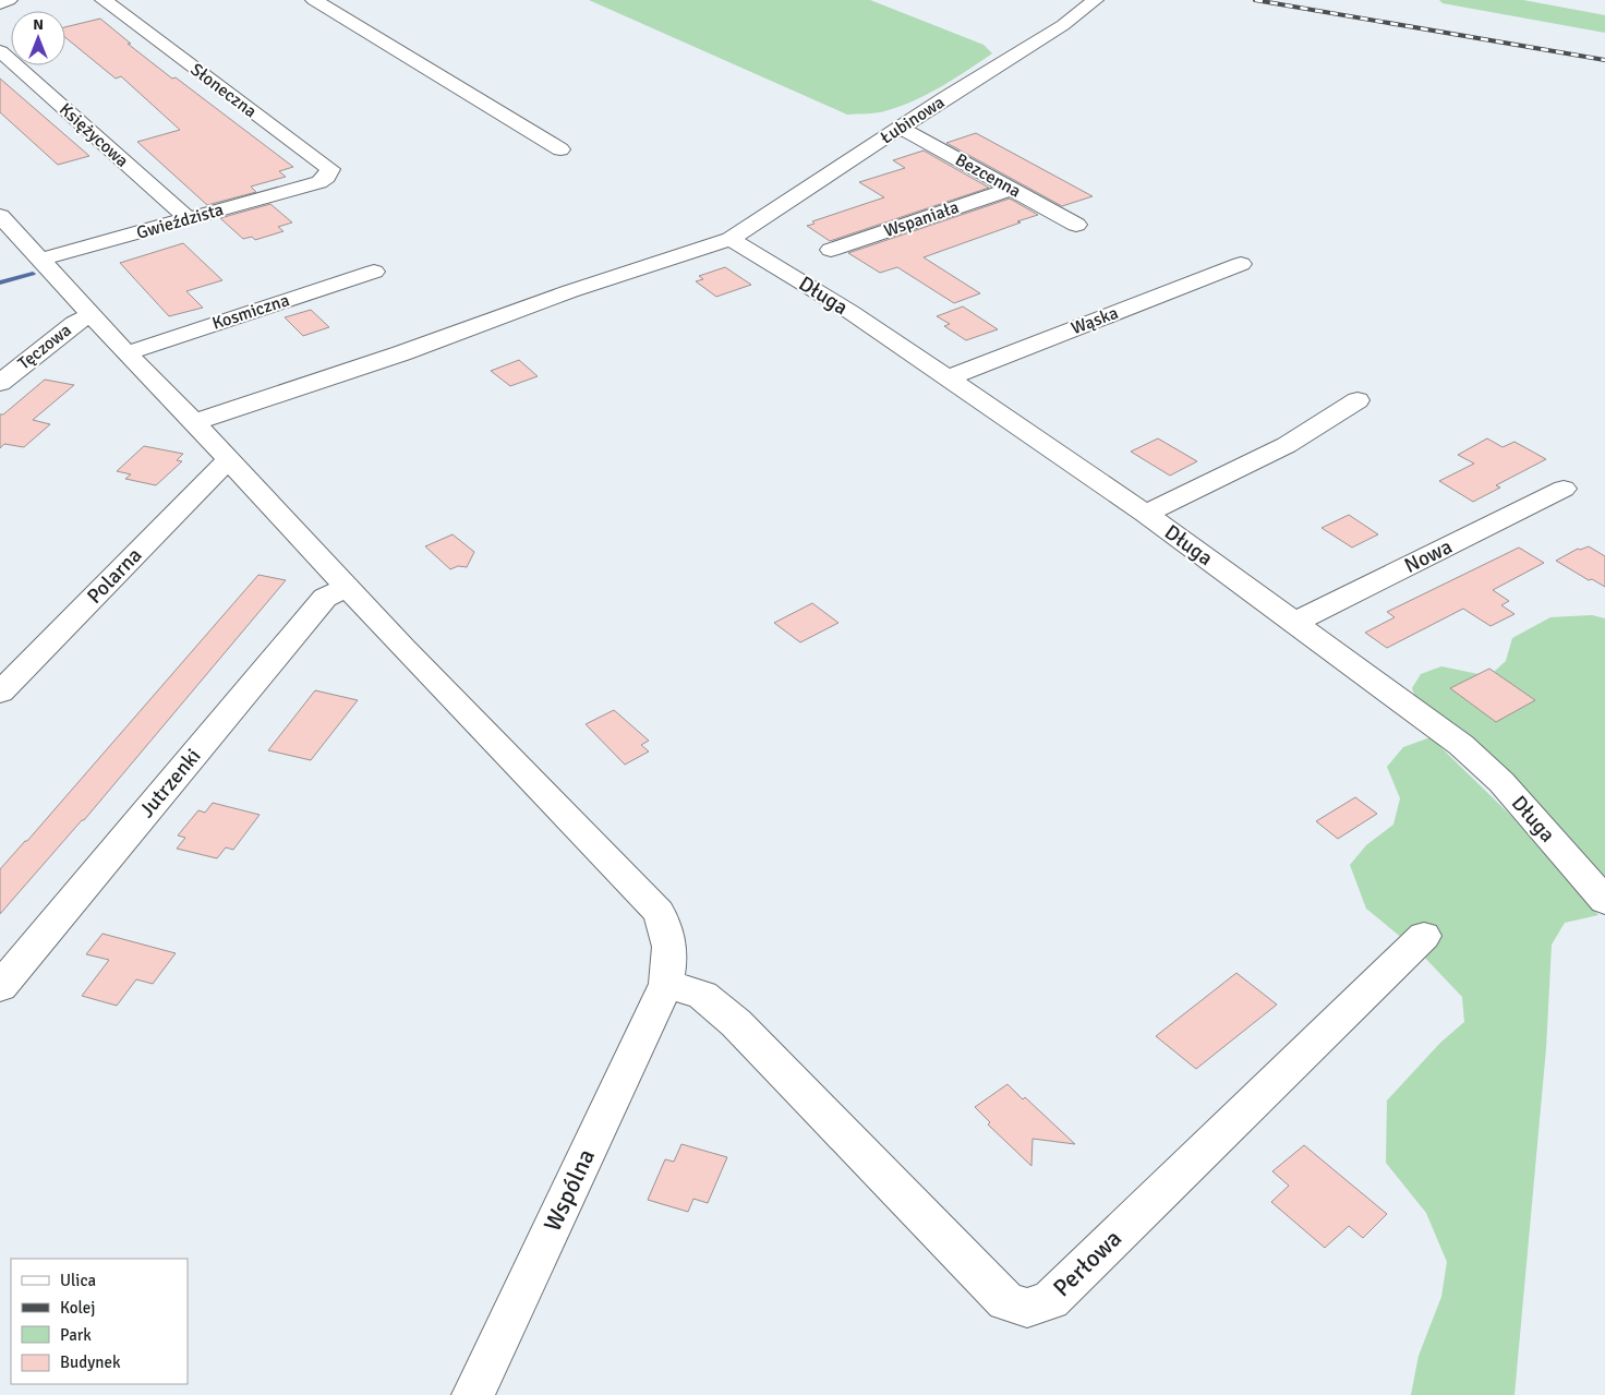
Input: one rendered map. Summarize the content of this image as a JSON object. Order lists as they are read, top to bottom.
{
  "streets": {
    "street": [
      "Słoneczna",
      "Łubinowa",
      "Księżycowa",
      "Bezcenna",
      "Wspaniała",
      "Gwieździsta",
      "Długa",
      "Kosmiczna",
      "Wąska",
      "Tęczowa",
      "Nowa",
      "Polarna",
      "Jutrzenki",
      "Wspólna",
      "Perłowa"
    ]
  },
  "crossings": [
    ["Słoneczna", "Gwieździsta"],
    ["Łubinowa", "Bezcenna"],
    ["Łubinowa", "Długa"],
    ["Łubinowa", "Wspólna"],
    ["Księżycowa", "Gwieździsta"],
    ["Bezcenna", "Wspaniała"],
    ["Gwieździsta", "Wspólna"],
    ["Długa", "Wąska"],
    ["Długa", "Nowa"],
    ["Kosmiczna", "Wspólna"],
    ["Tęczowa", "Wspólna"],
    ["Polarna", "Wspólna"],
    ["Jutrzenki", "Wspólna"],
    ["Wspólna", "Perłowa"]
  ],
  "legend": [
    "Ulica",
    "Kolej",
    "Park",
    "Budynek"
  ],
  "north": "top"
}
